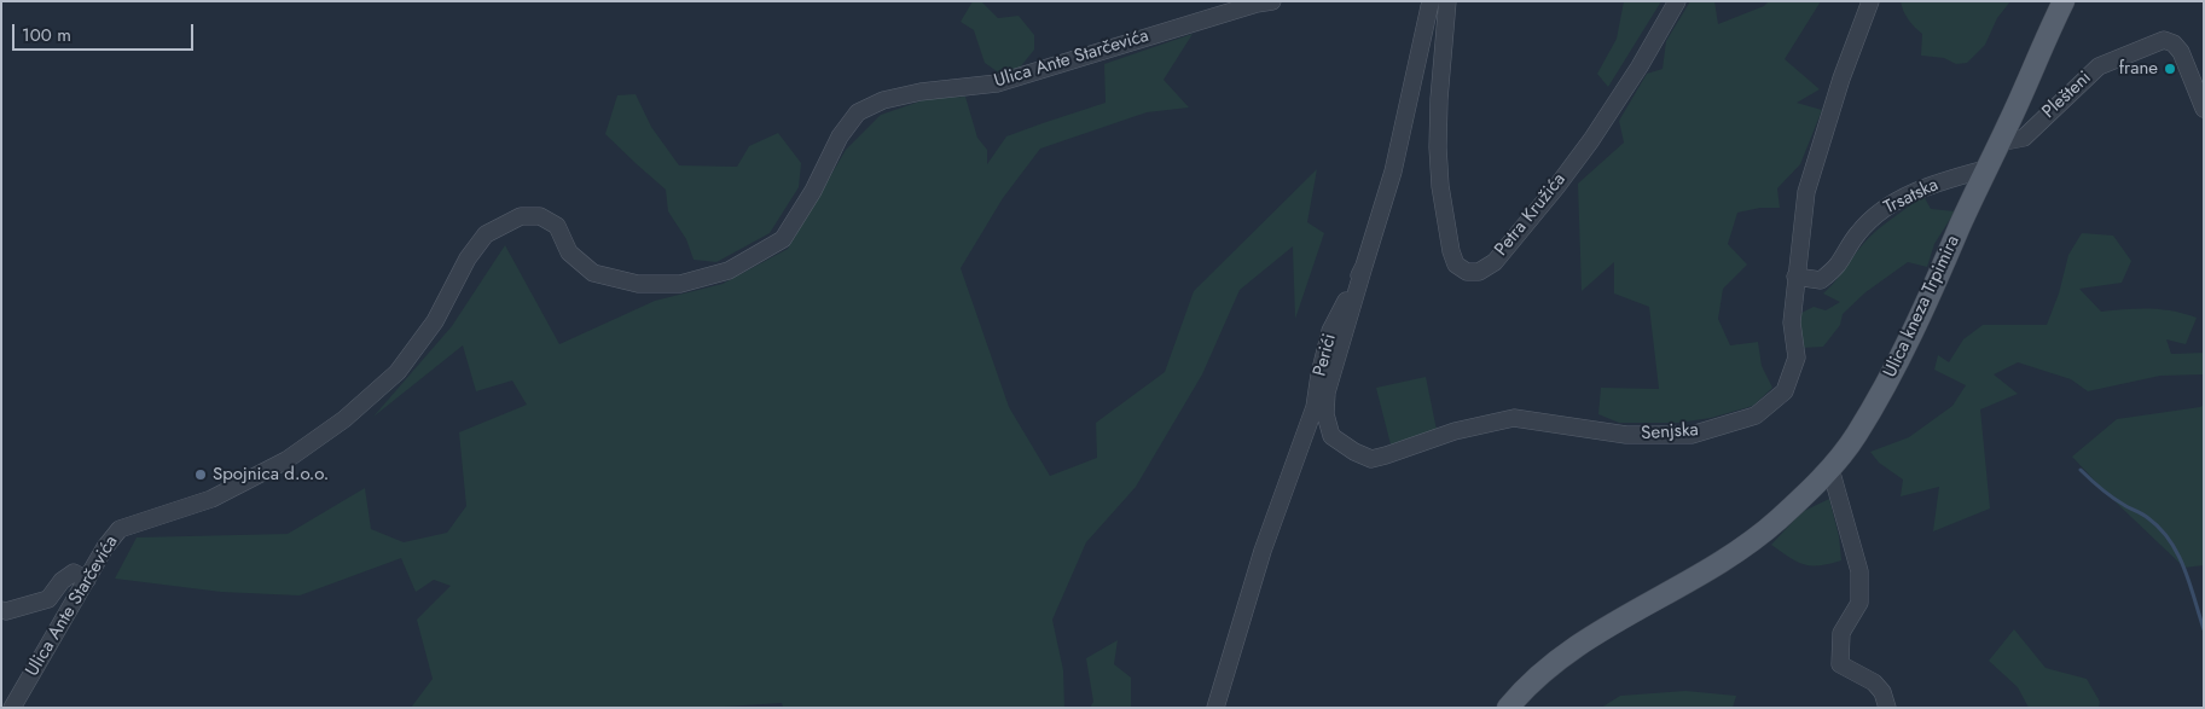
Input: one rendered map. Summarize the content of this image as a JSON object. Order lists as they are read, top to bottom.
{
  "streets": {
    "main road": ["Ulica kneza Trpimira"],
    "street": [
      "Ulica Ante Starčevića",
      "Plešteni",
      "Trsatska",
      "Petra Kružića",
      "Perići",
      "Senjska"
    ]
  },
  "crossings": [
    ["Plešteni", "Ulica kneza Trpimira"],
    ["Trsatska", "Ulica kneza Trpimira"],
    ["Trsatska", "Senjska"],
    ["Perići", "Senjska"]
  ],
  "places": ["frane", "Spojnica d.o.o."],
  "scale_bar": "100 m"
}
